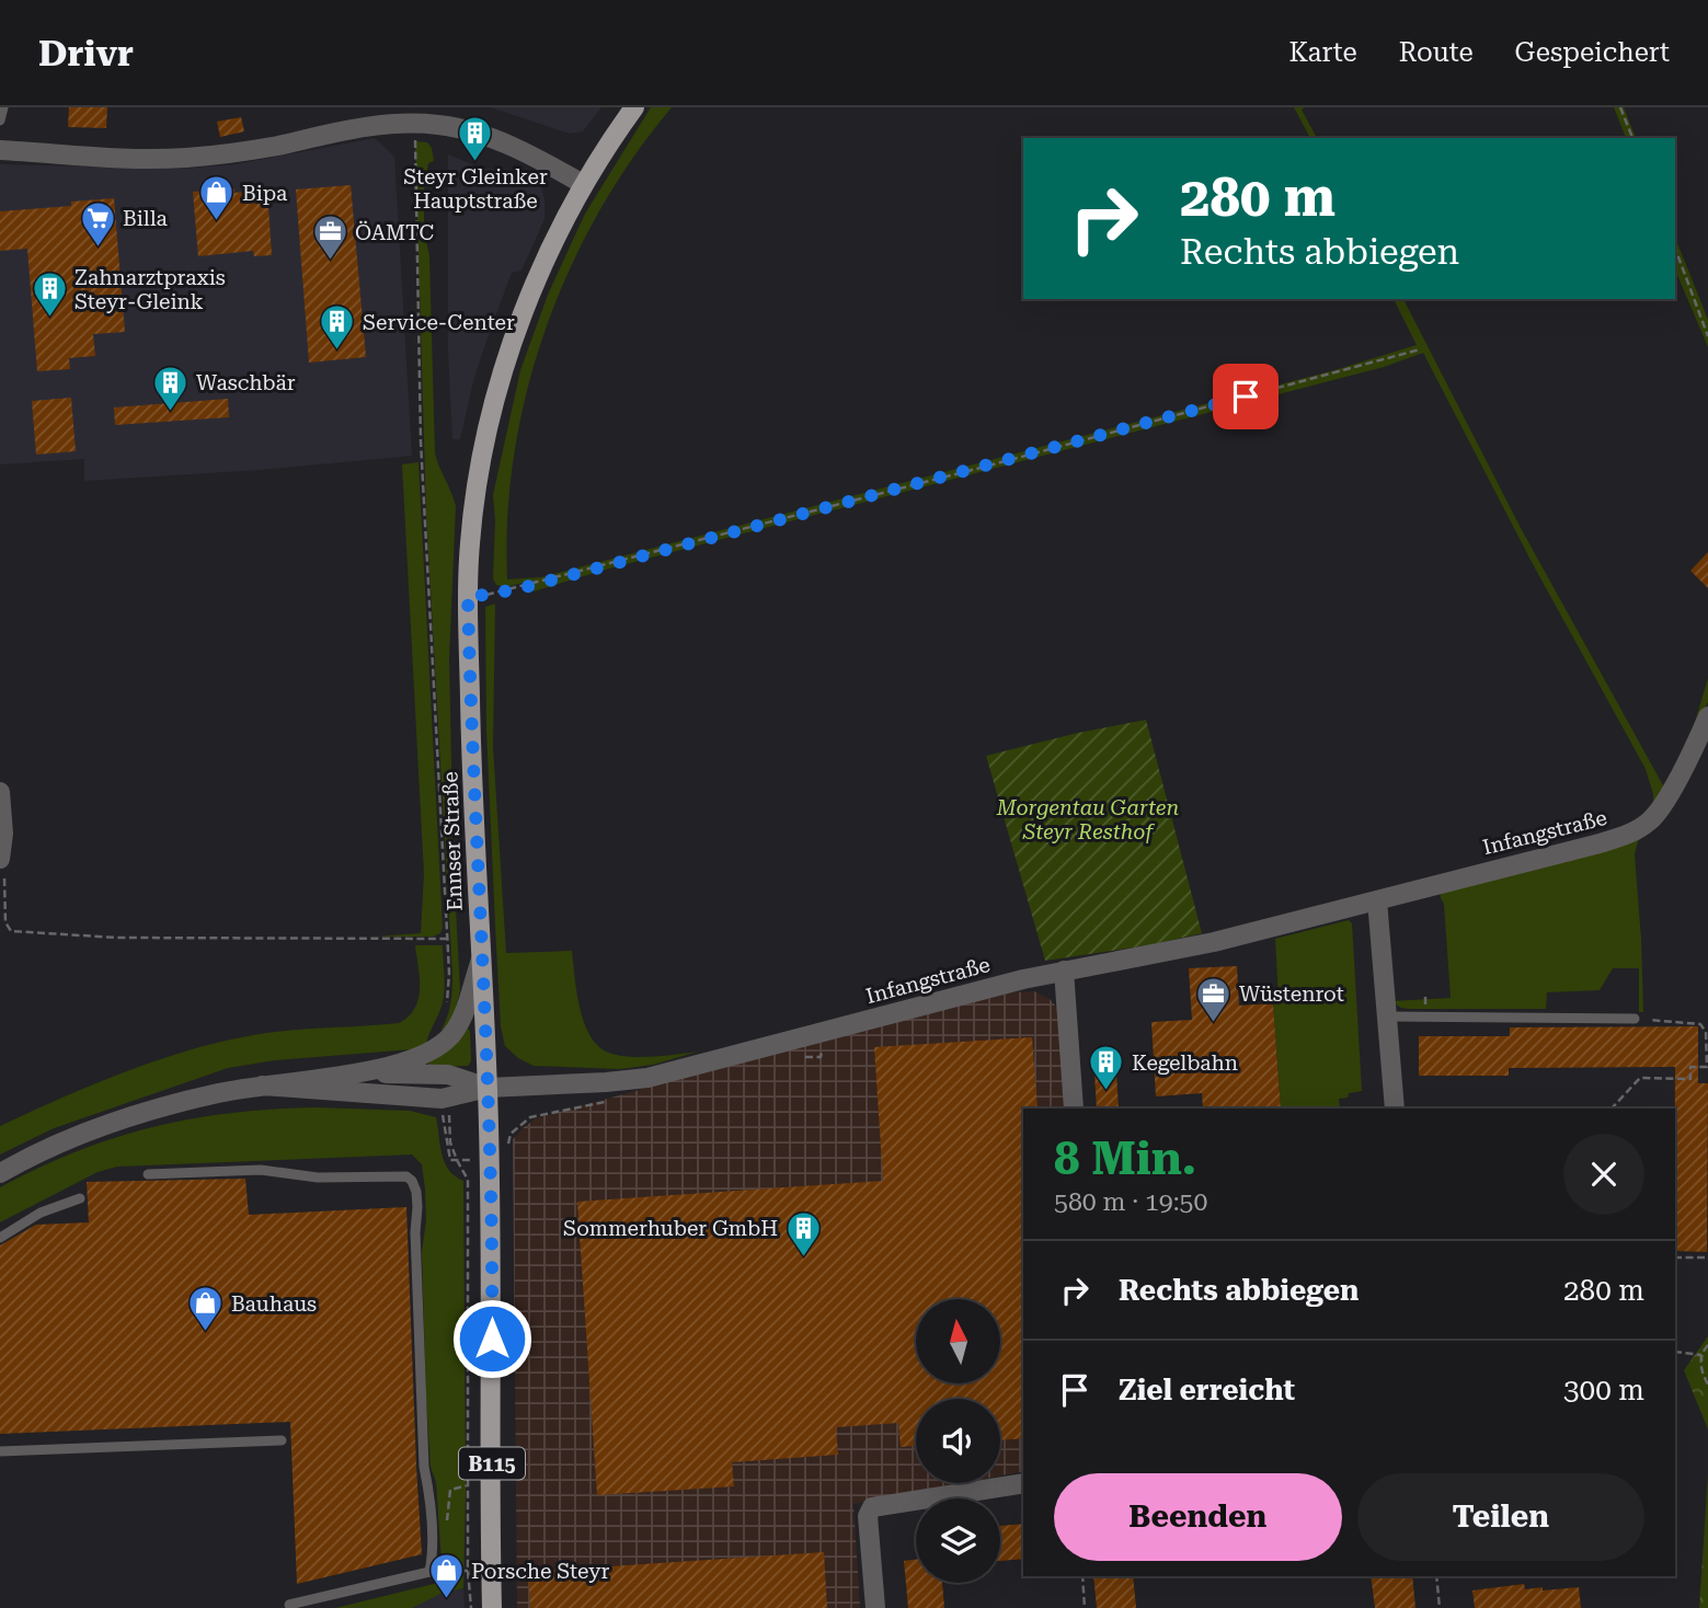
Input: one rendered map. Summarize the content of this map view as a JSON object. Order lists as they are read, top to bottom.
{
  "streets": {
    "main road": ["Ennser Straße", "B115"],
    "street": ["Infangstraße"]
  },
  "crossings": [
    ["Infangstraße", "Ennser Straße"]
  ],
  "parks": ["Morgentau Garten Steyr Resthof"],
  "places": {
    "building": [
      "Steyr Gleinker Hauptstraße",
      "Zahnarztpraxis Steyr-Gleink",
      "Service-Center",
      "Waschbär",
      "Kegelbahn",
      "Sommerhuber GmbH"
    ],
    "shop": ["Bipa", "Bauhaus", "Porsche Steyr"],
    "supermarket": ["Billa"],
    "office": ["ÖAMTC", "Wüstenrot"]
  },
  "north": "top",
  "page": {
    "header": "Drivr",
    "nav": ["Karte", "Route", "Gespeichert"],
    "turn": ["280 m", "Rechts abbiegen"],
    "heading": ["8 Min.", "580 m · 19:50"],
    "list": [
      {
        "name": "Rechts abbiegen",
        "value": "280 m"
      },
      {
        "name": "Ziel erreicht",
        "value": "300 m"
      }
    ],
    "buttons": ["Beenden", "Teilen"]
  }
}
